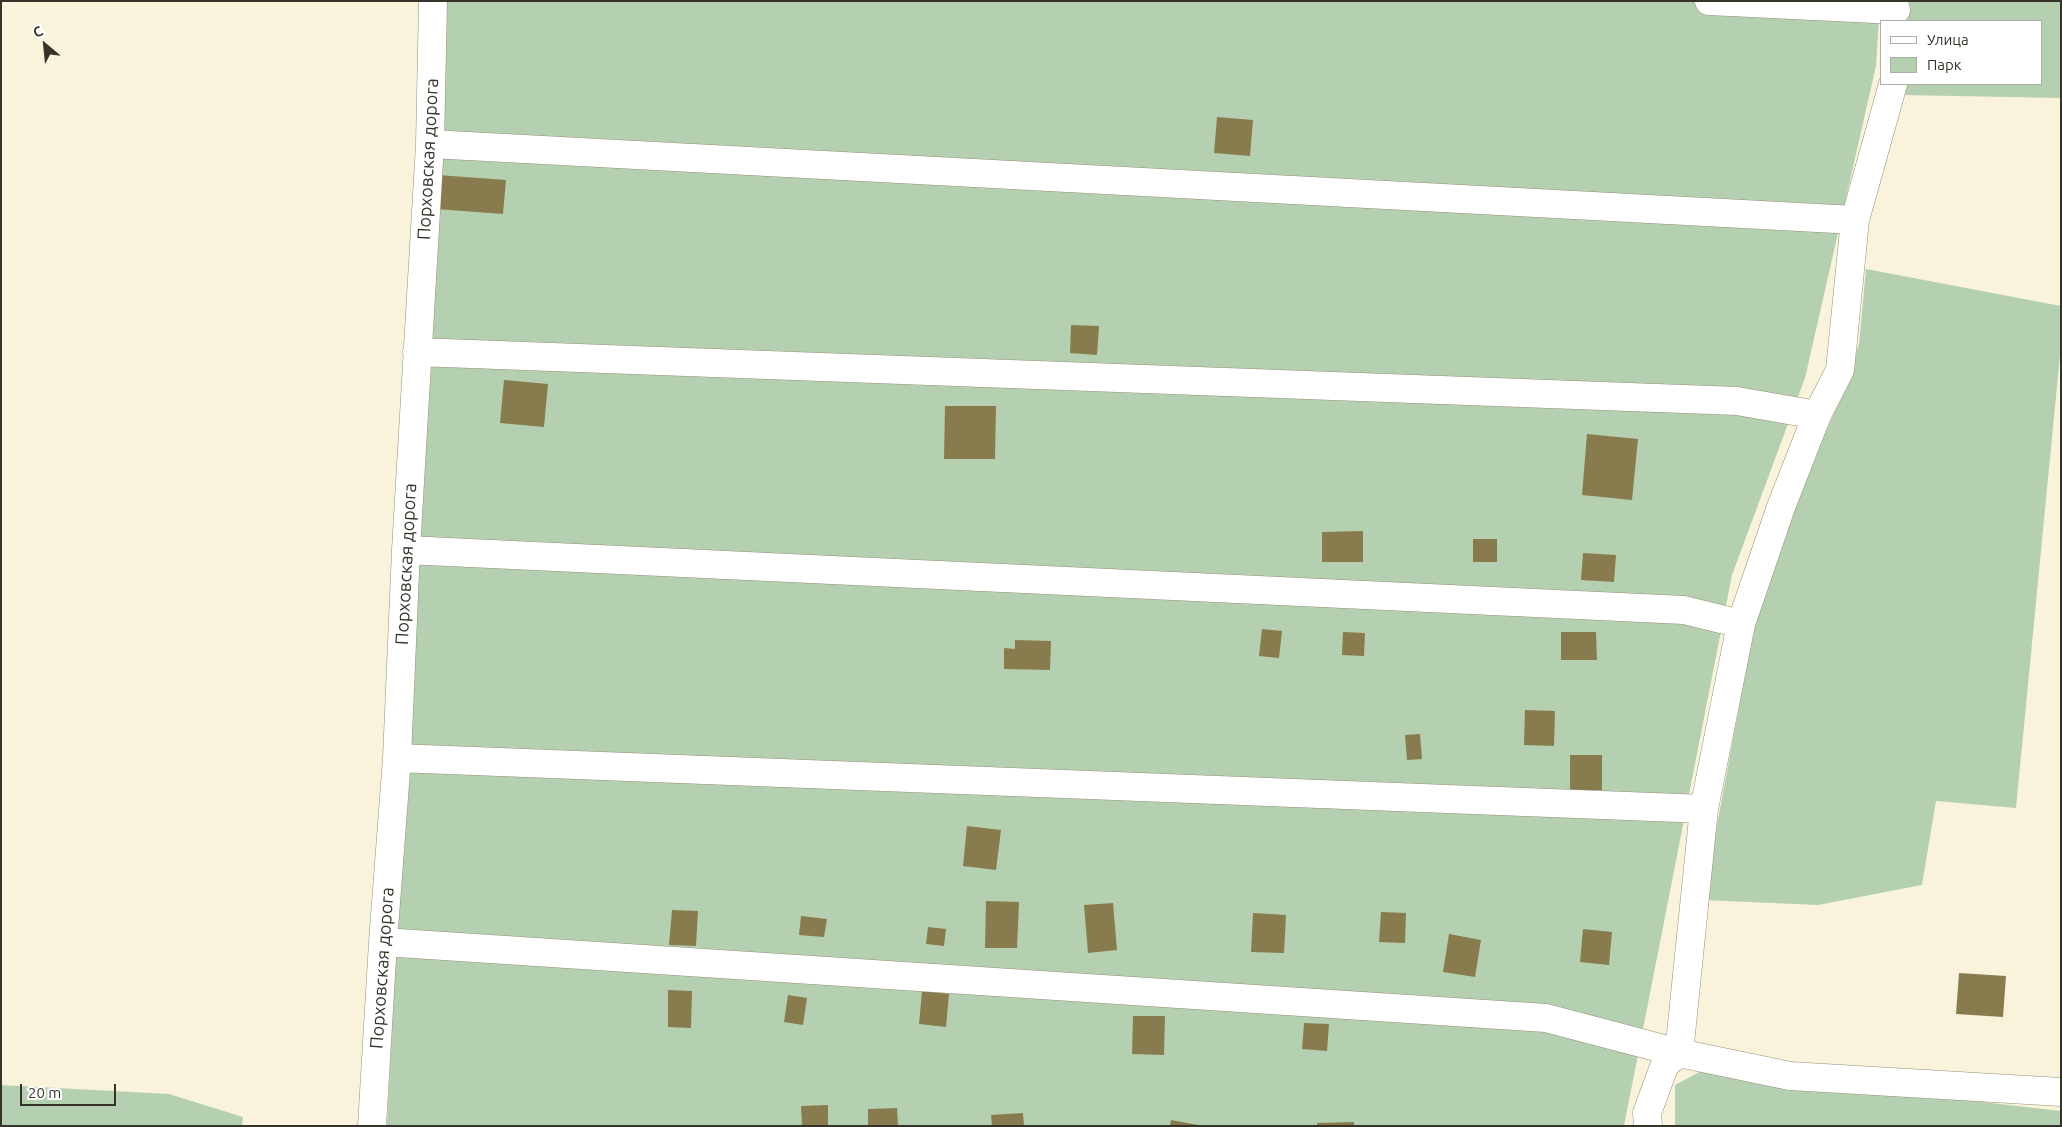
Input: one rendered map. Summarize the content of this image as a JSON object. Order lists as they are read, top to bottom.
{
  "streets": {
    "street": ["Порховская дорога"]
  },
  "legend": ["Улица", "Парк"],
  "scale_bar": "20 m",
  "north": "top left"
}
